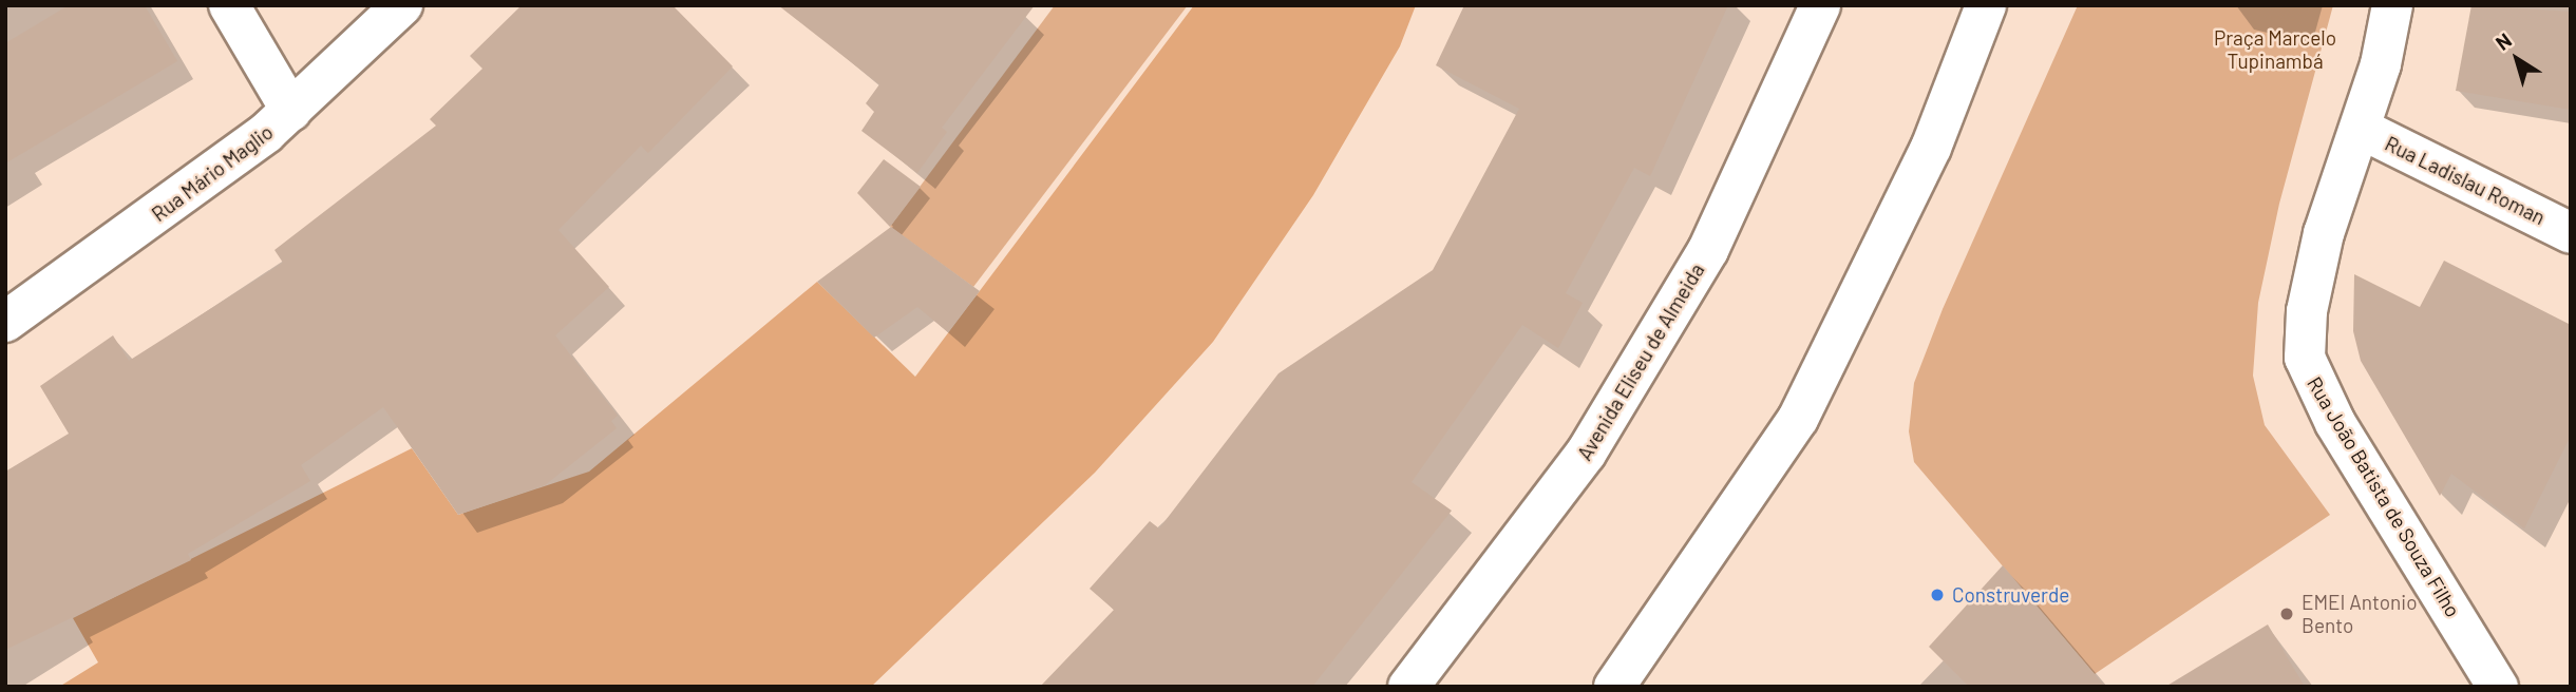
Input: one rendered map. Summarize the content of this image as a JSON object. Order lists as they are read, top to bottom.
{
  "streets": {
    "street": [
      "Rua Mário Maglio",
      "Rua Ladislau Roman",
      "Avenida Eliseu de Almeida",
      "Rua João Batista de Souza Filho"
    ]
  },
  "crossings": [
    ["Rua Ladislau Roman", "Rua João Batista de Souza Filho"]
  ],
  "parks": ["Praça Marcelo Tupinambá"],
  "places": ["Construverde", "EMEI Antonio Bento"],
  "north": "top left"
}
